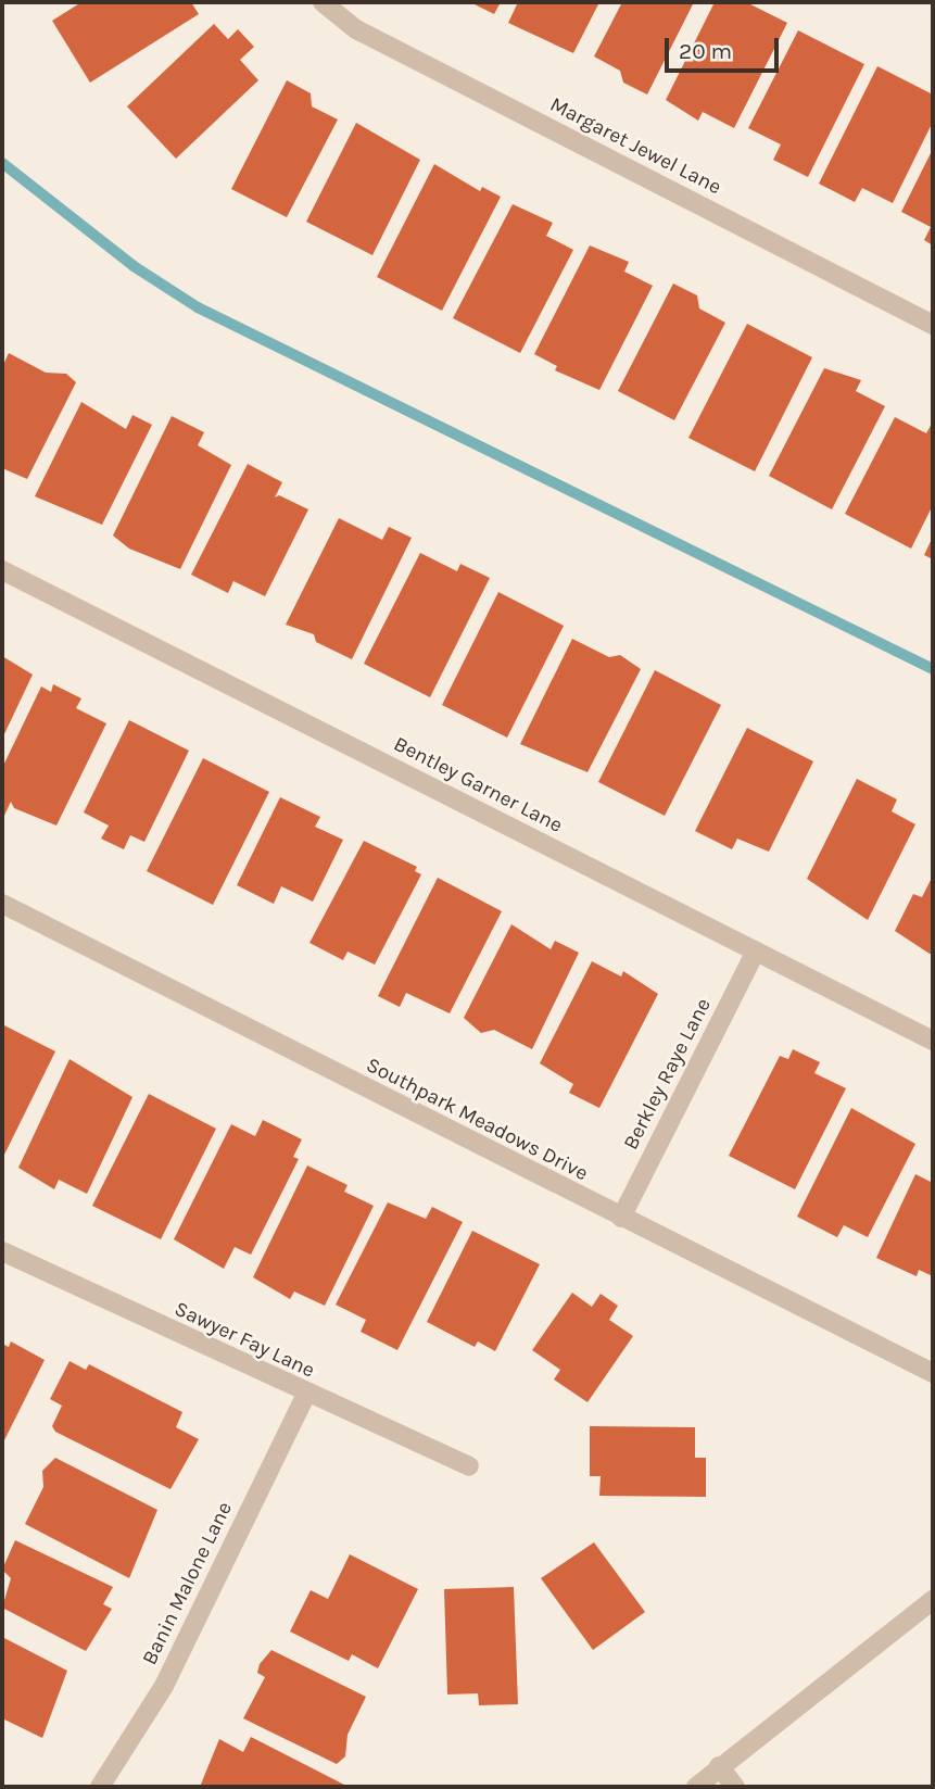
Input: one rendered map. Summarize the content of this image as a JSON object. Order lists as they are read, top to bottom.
{
  "streets": {
    "street": [
      "Margaret Jewel Lane",
      "Bentley Garner Lane",
      "Berkley Raye Lane",
      "Southpark Meadows Drive",
      "Sawyer Fay Lane",
      "Banin Malone Lane"
    ]
  },
  "crossings": [
    ["Bentley Garner Lane", "Berkley Raye Lane"],
    ["Berkley Raye Lane", "Southpark Meadows Drive"],
    ["Sawyer Fay Lane", "Banin Malone Lane"]
  ],
  "scale_bar": "20 m"
}
